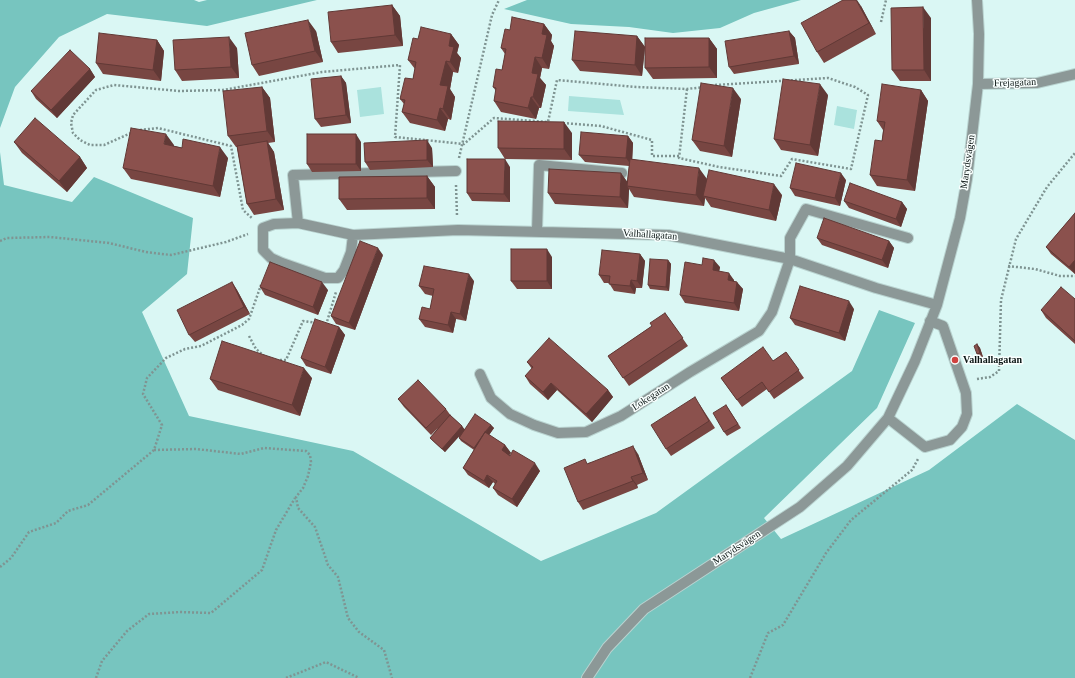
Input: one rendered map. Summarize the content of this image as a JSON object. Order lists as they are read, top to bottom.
{
  "streets": {
    "street": [
      "Frejagatan",
      "Marydsvägen",
      "Valhallagatan",
      "Lokegatan"
    ]
  },
  "crossings": [
    ["Frejagatan", "Marydsvägen"],
    ["Marydsvägen", "Valhallagatan"],
    ["Valhallagatan", "Lokegatan"]
  ],
  "places": ["Valhallagatan"]
}
